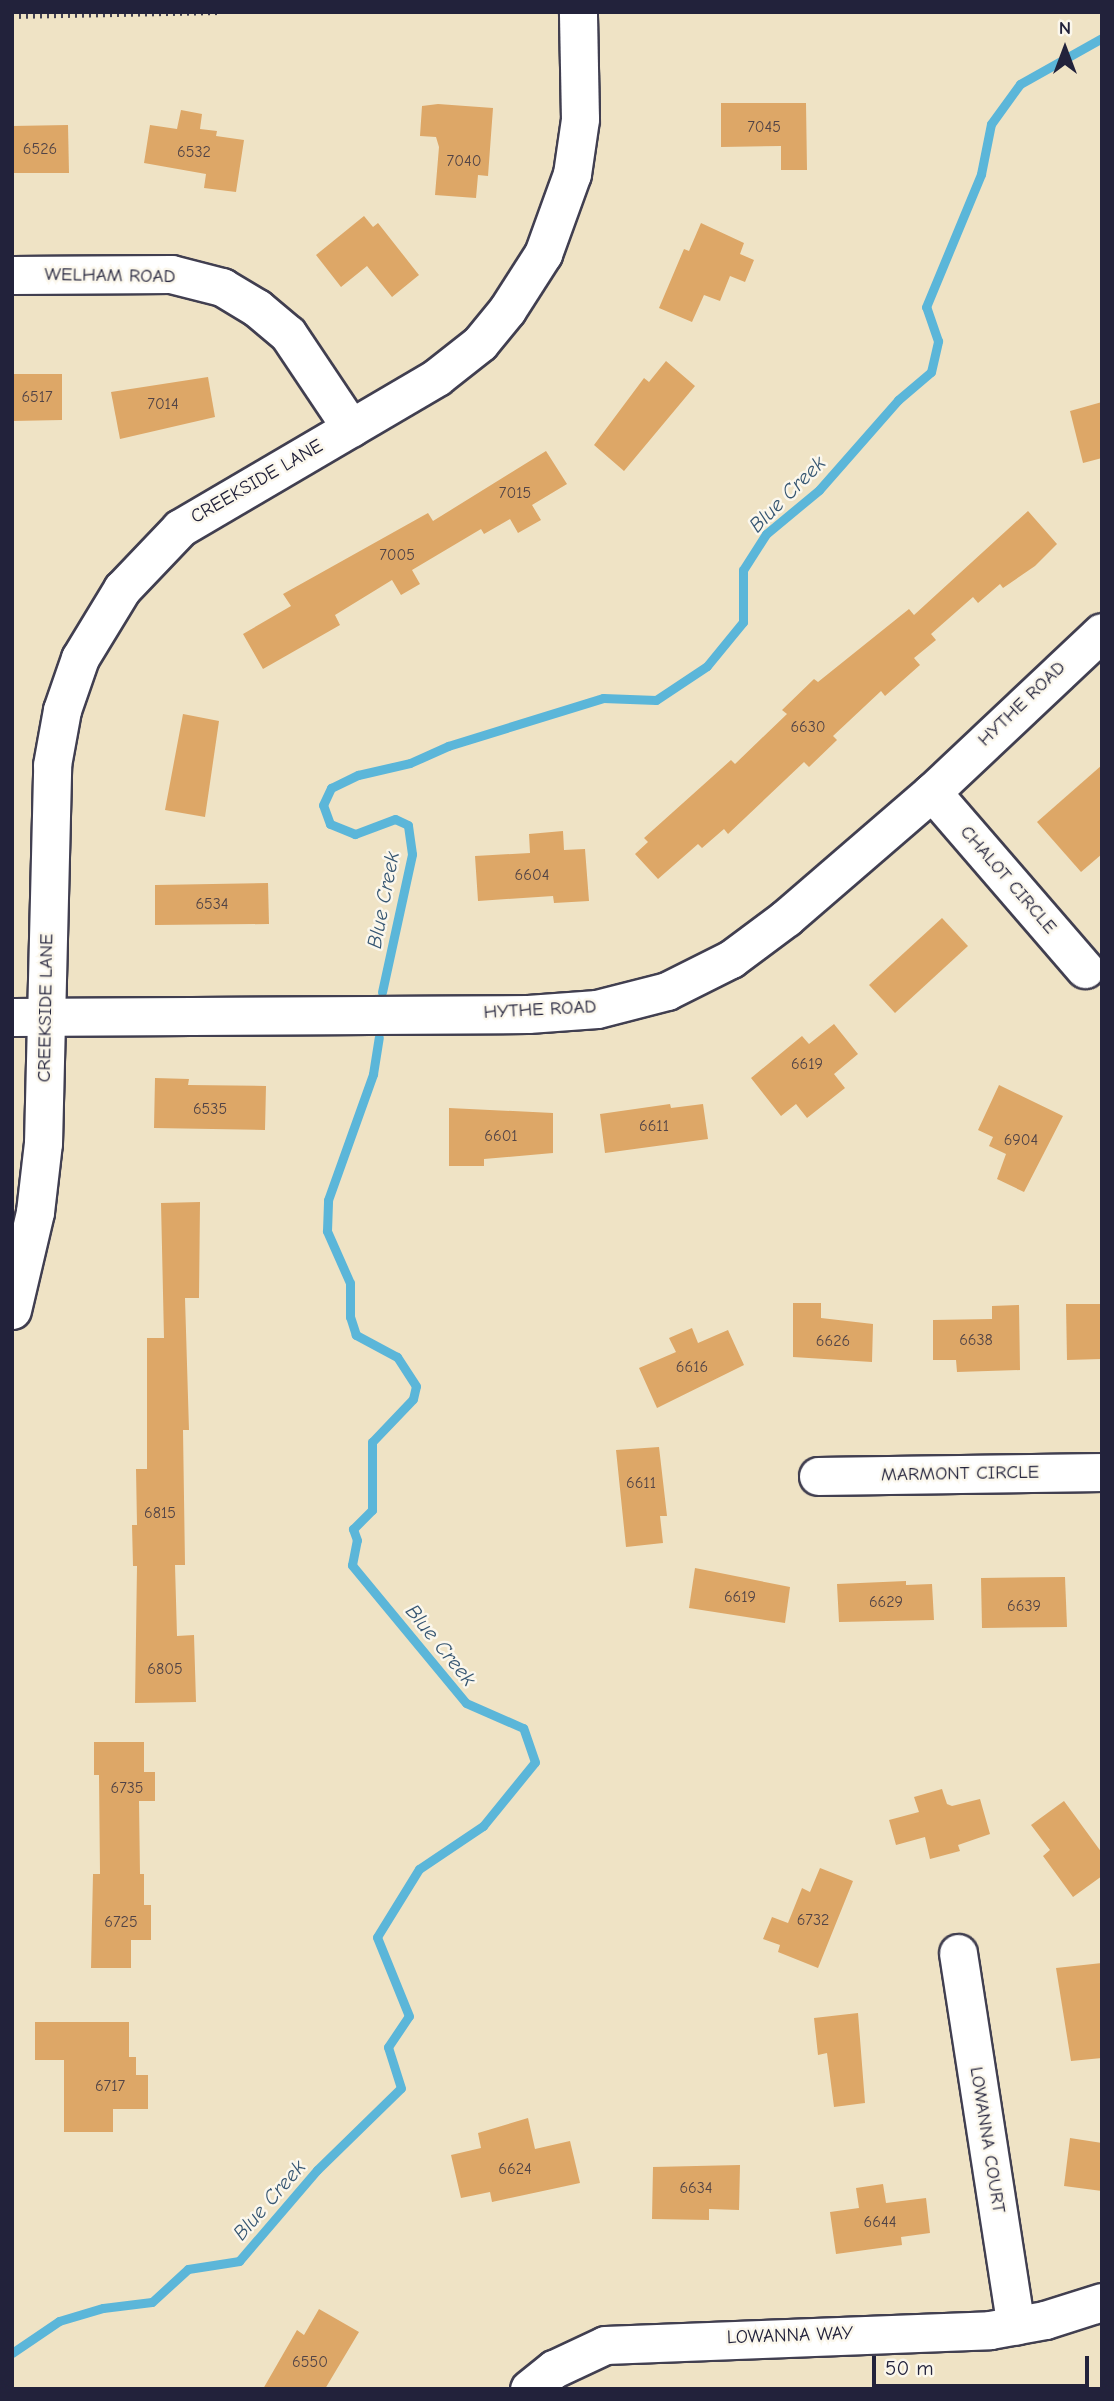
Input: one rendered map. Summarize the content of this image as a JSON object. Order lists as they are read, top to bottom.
{
  "streets": {
    "street": [
      "WELHAM ROAD",
      "CREEKSIDE LANE",
      "HYTHE ROAD",
      "CHALOT CIRCLE",
      "MARMONT CIRCLE",
      "LOWANNA COURT",
      "LOWANNA WAY"
    ]
  },
  "crossings": [
    ["WELHAM ROAD", "CREEKSIDE LANE"],
    ["CREEKSIDE LANE", "HYTHE ROAD"],
    ["HYTHE ROAD", "CHALOT CIRCLE"],
    ["LOWANNA COURT", "LOWANNA WAY"]
  ],
  "water": ["Blue Creek"],
  "house_numbers": [
    "7045",
    "6526",
    "6532",
    "7040",
    "6517",
    "7014",
    "7015",
    "7005",
    "6630",
    "6604",
    "6534",
    "6619",
    "6535",
    "6611",
    "6601",
    "6904",
    "6638",
    "6626",
    "6616",
    "6611",
    "6815",
    "6619",
    "6629",
    "6639",
    "6805",
    "6735",
    "6732",
    "6725",
    "6717",
    "6624",
    "6634",
    "6644",
    "6550"
  ],
  "scale_bar": "50 m",
  "north": "top"
}
